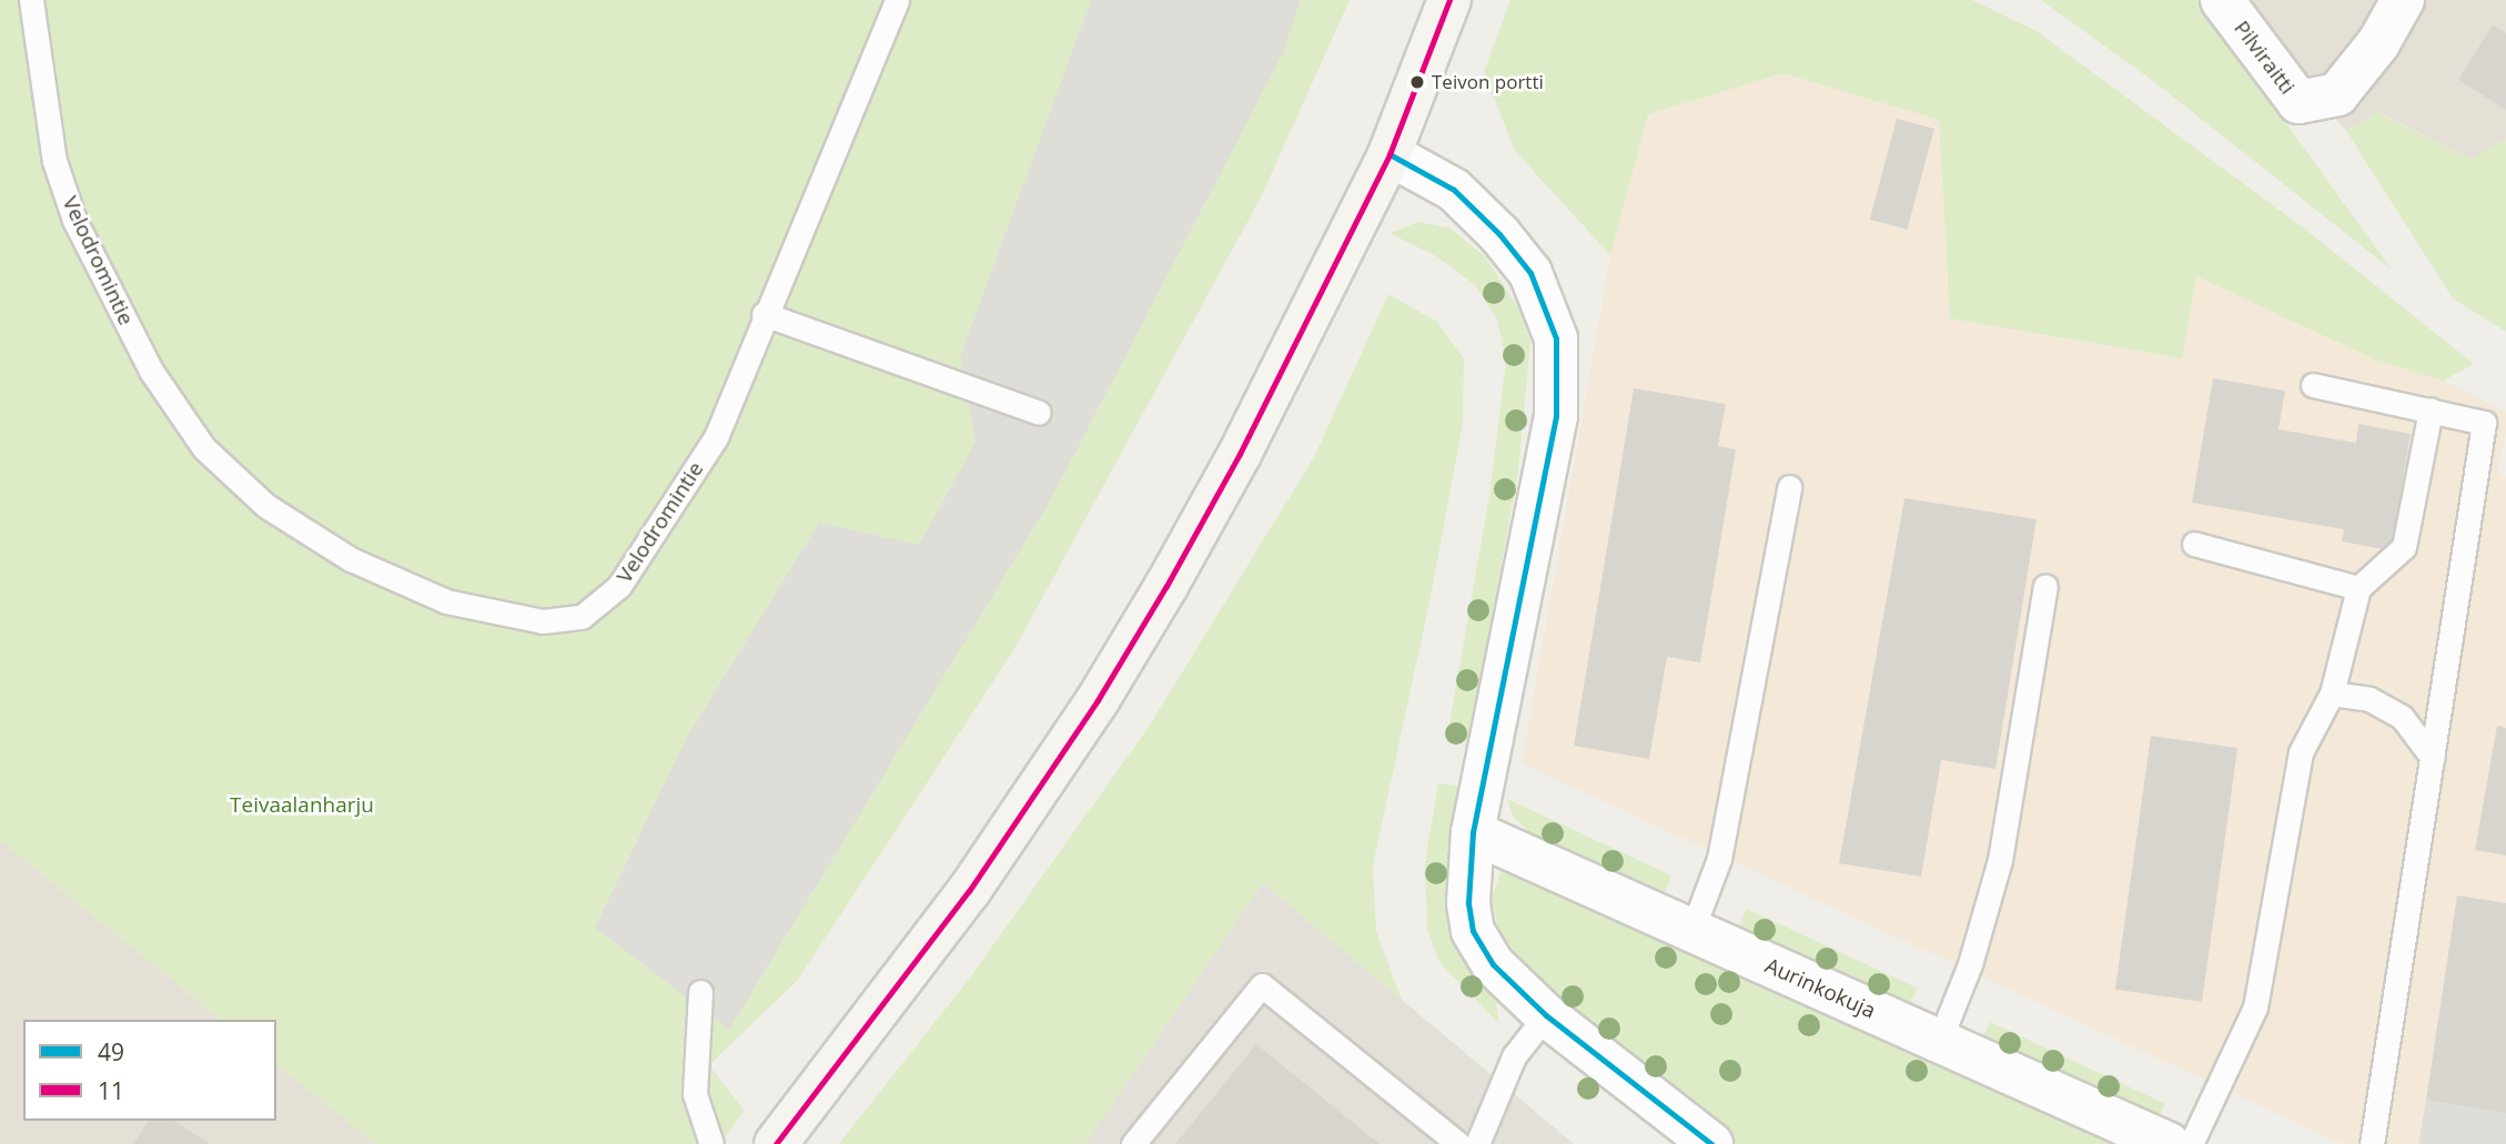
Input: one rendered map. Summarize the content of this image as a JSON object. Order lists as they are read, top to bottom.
{
  "streets": {
    "street": ["Pilviraitti", "Aurinkokuja"],
    "lane": ["Velodromintie"]
  },
  "parks": ["Teivaalanharju"],
  "places": ["Teivon portti"],
  "lines": ["transit line 11", "transit line 49"],
  "legend": ["49", "11"]
}
